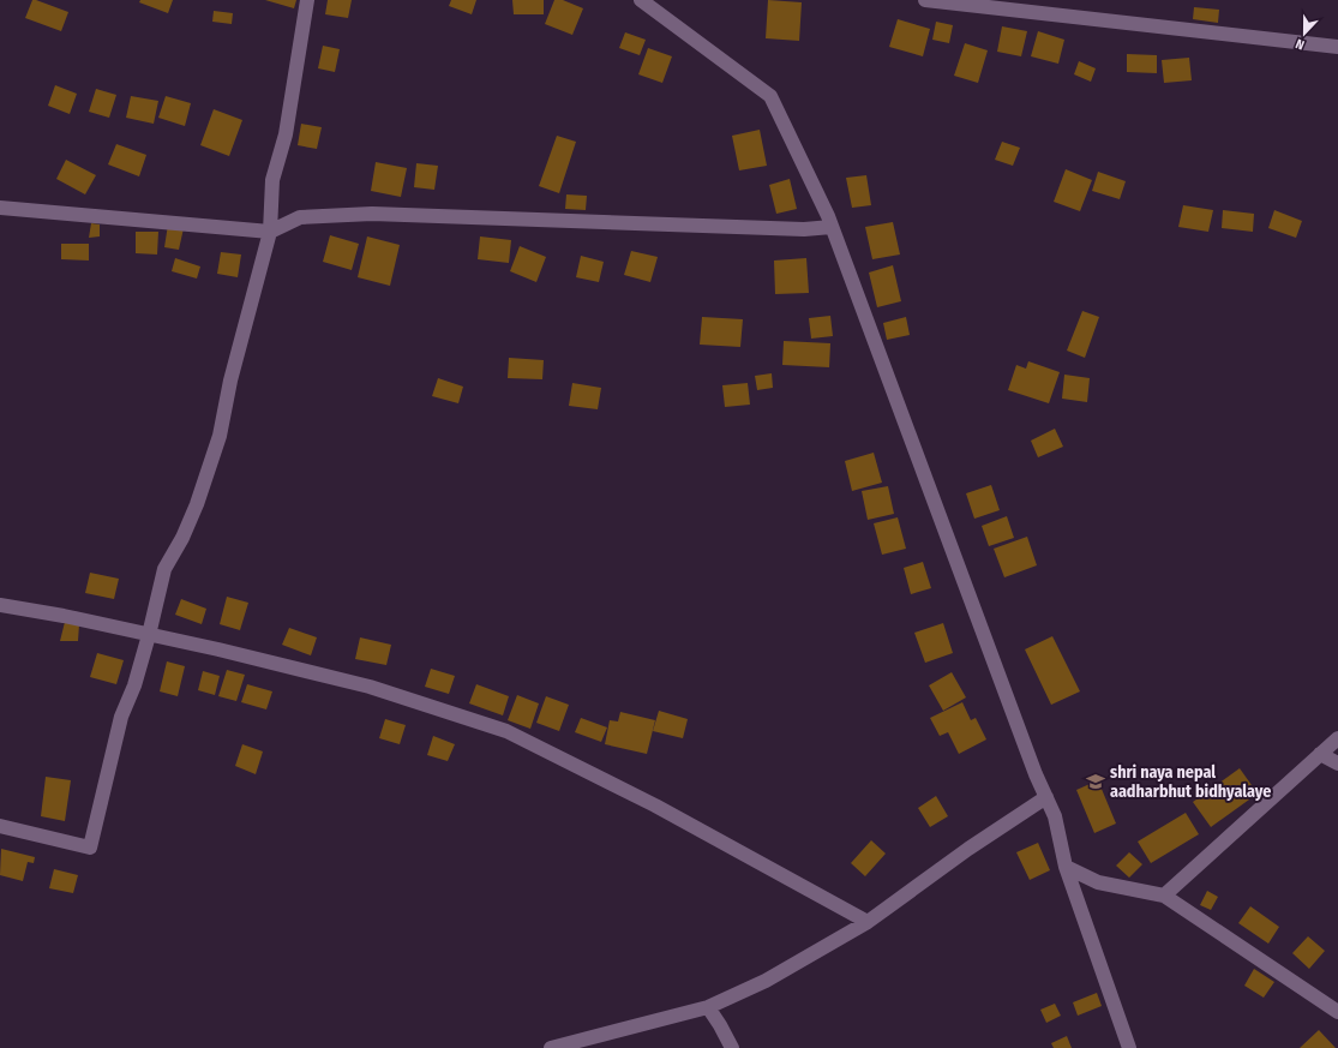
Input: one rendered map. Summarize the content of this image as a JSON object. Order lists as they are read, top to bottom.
{
  "places": {
    "school or university": ["shri naya nepal aadharbhut bidhyalaye"]
  },
  "north": "bottom"
}
